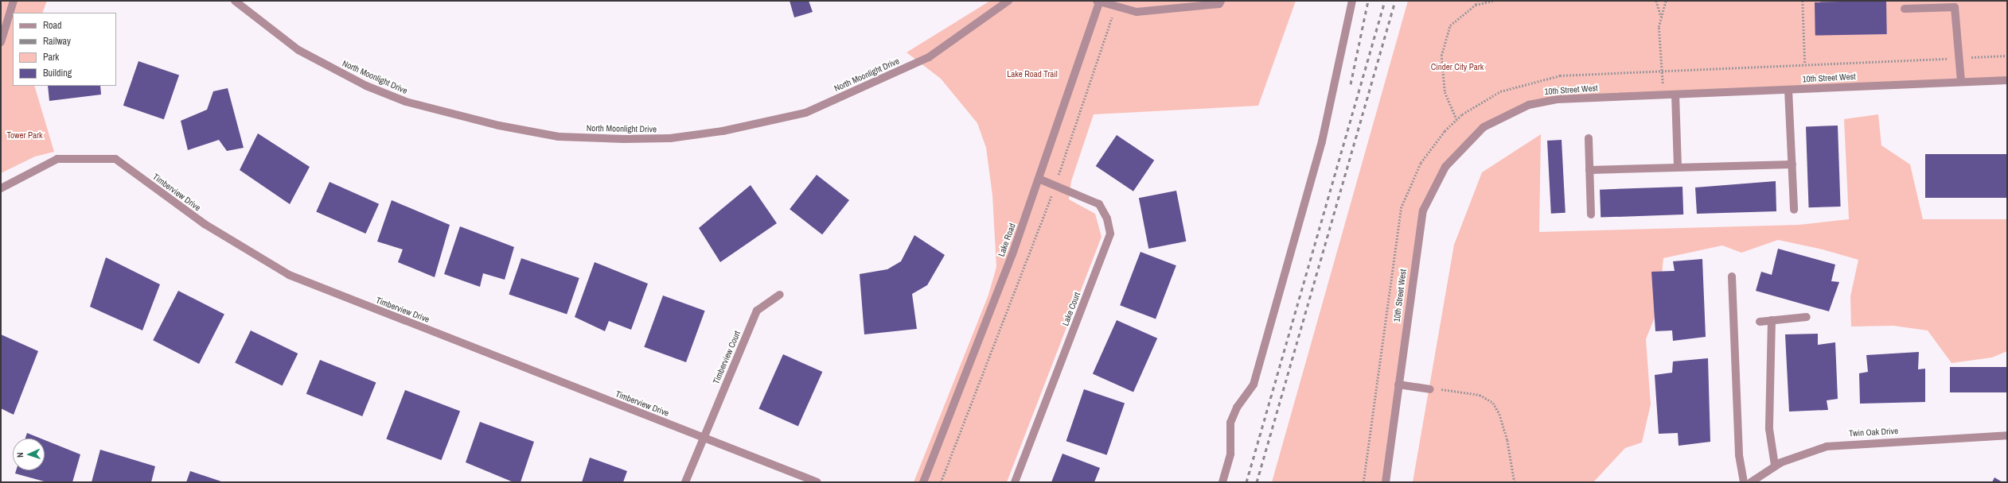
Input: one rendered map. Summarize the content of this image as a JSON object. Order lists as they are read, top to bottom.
{
  "streets": {
    "street": [
      "North Moonlight Drive",
      "10th Street West",
      "Timberview Drive",
      "Lake Road",
      "Lake Court",
      "Timberview Court",
      "Twin Oak Drive"
    ]
  },
  "crossings": [
    ["Timberview Drive", "Timberview Court"],
    ["Lake Road", "Lake Court"]
  ],
  "parks": ["Cinder City Park", "Lake Road Trail", "Tower Park"],
  "legend": [
    "Road",
    "Railway",
    "Park",
    "Building"
  ],
  "north": "left"
}
